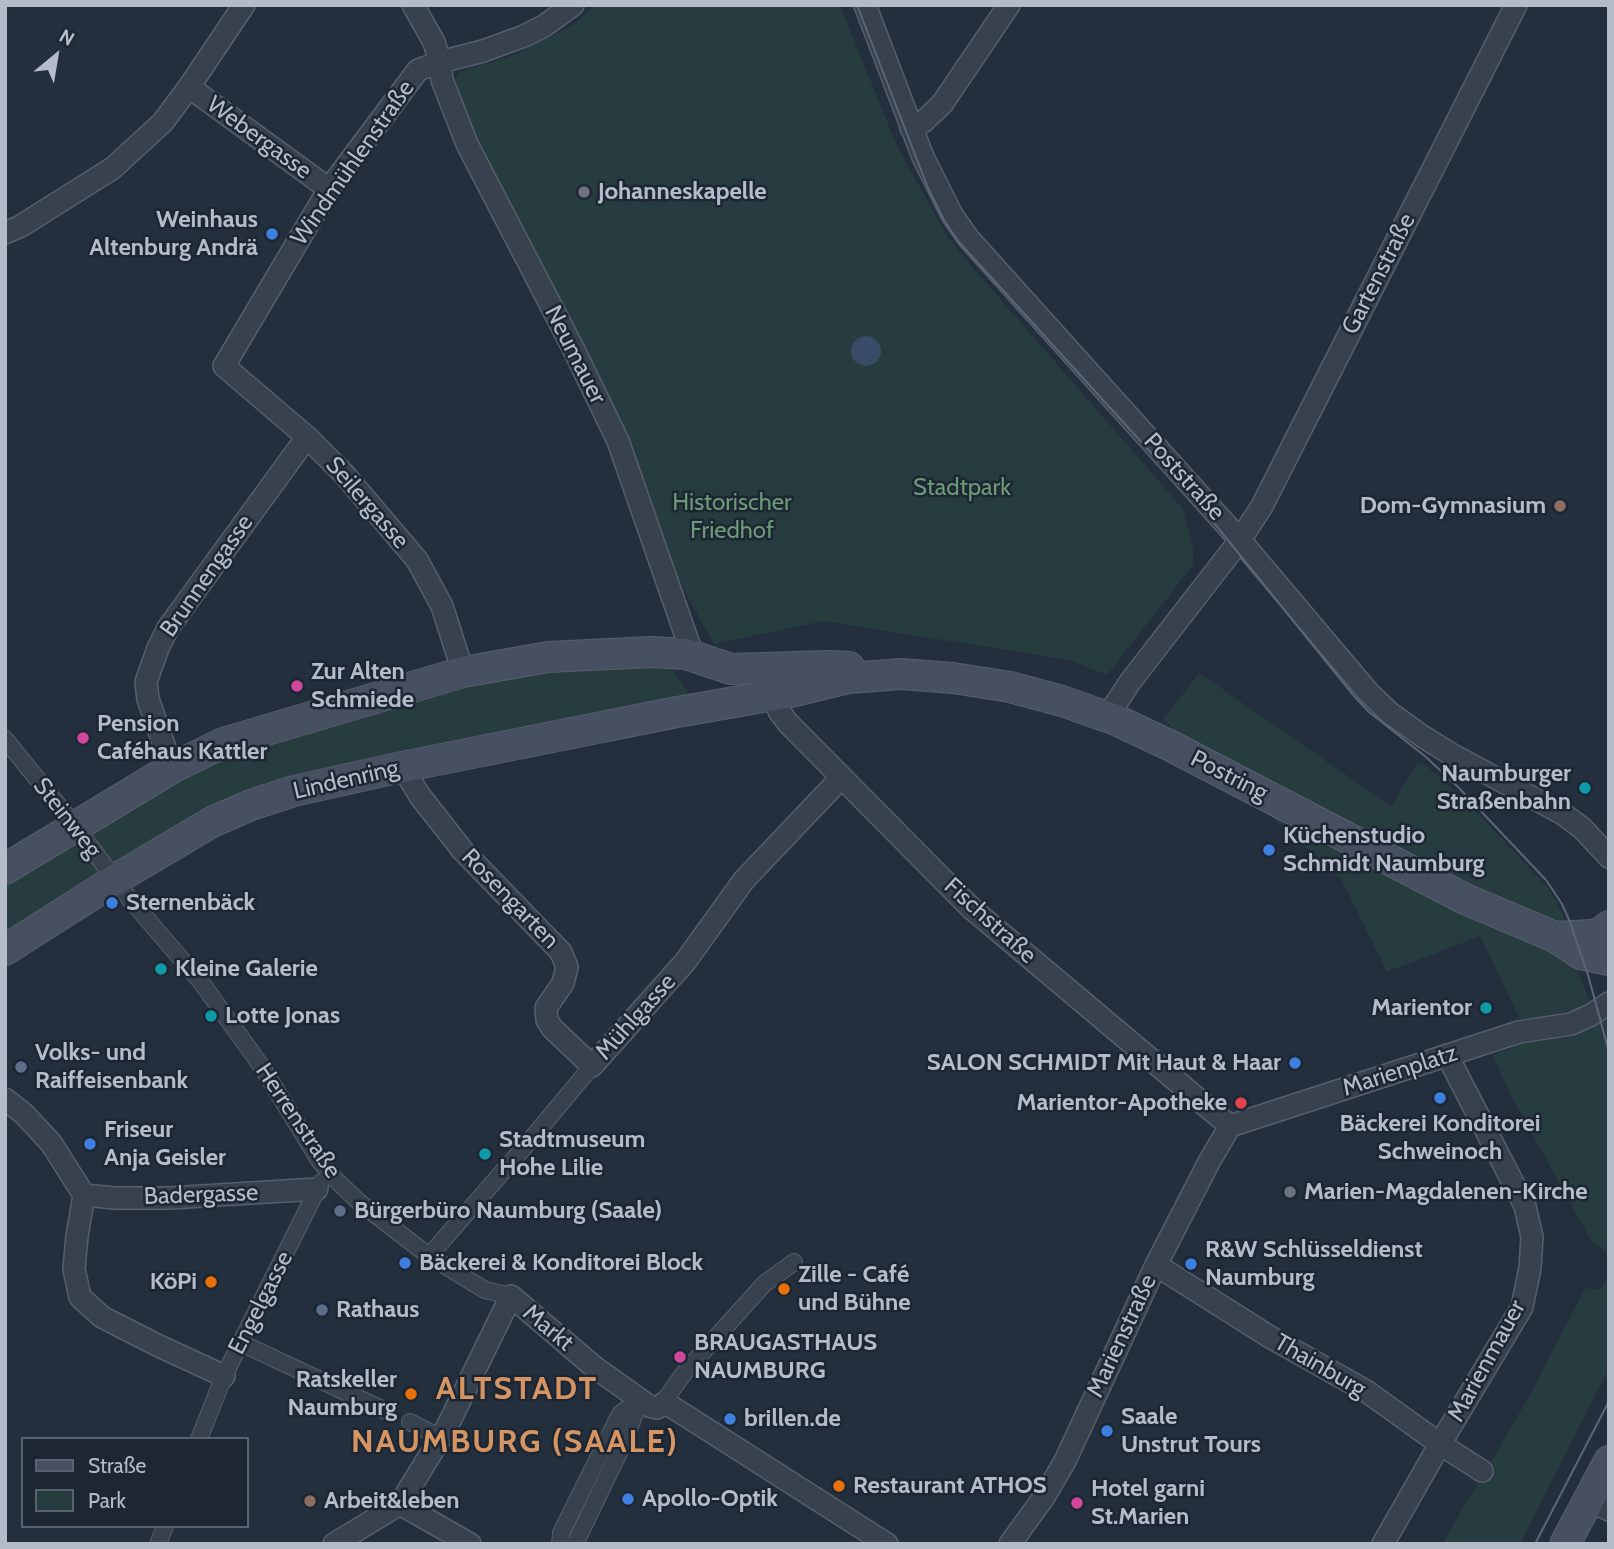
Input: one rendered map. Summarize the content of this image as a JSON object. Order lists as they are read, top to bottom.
{
  "streets": {
    "main road": ["Postring", "Lindenring"],
    "street": [
      "Webergasse",
      "Windmühlenstraße",
      "Gartenstraße",
      "Neumauer",
      "Poststraße",
      "Seilergasse",
      "Brunnengasse",
      "Steinweg",
      "Rosengarten",
      "Fischstraße",
      "Mühlgasse",
      "Marienplatz",
      "Herrenstraße",
      "Badergasse",
      "Engelgasse",
      "Markt",
      "Marienstraße",
      "Marienmauer",
      "Thainburg"
    ]
  },
  "crossings": [
    ["Webergasse", "Windmühlenstraße"],
    ["Windmühlenstraße", "Neumauer"],
    ["Windmühlenstraße", "Seilergasse"],
    ["Gartenstraße", "Poststraße"],
    ["Gartenstraße", "Postring"],
    ["Neumauer", "Lindenring"],
    ["Seilergasse", "Brunnengasse"],
    ["Seilergasse", "Lindenring"],
    ["Brunnengasse", "Lindenring"],
    ["Postring", "Lindenring"],
    ["Lindenring", "Steinweg"],
    ["Lindenring", "Rosengarten"],
    ["Lindenring", "Fischstraße"],
    ["Lindenring", "Herrenstraße"],
    ["Steinweg", "Herrenstraße"],
    ["Rosengarten", "Mühlgasse"],
    ["Fischstraße", "Mühlgasse"],
    ["Fischstraße", "Marienplatz"],
    ["Fischstraße", "Marienstraße"],
    ["Mühlgasse", "Herrenstraße"],
    ["Marienplatz", "Marienstraße"],
    ["Marienplatz", "Marienmauer"],
    ["Herrenstraße", "Badergasse"],
    ["Herrenstraße", "Engelgasse"],
    ["Herrenstraße", "Markt"],
    ["Badergasse", "Engelgasse"],
    ["Marienstraße", "Thainburg"],
    ["Marienmauer", "Thainburg"]
  ],
  "districts": ["ALTSTADT", "NAUMBURG (SAALE)"],
  "parks": ["Stadtpark", "Historischer Friedhof"],
  "places": [
    "Johanneskapelle",
    "Weinhaus Altenburg Andrä",
    "Dom-Gymnasium",
    "Zur Alten Schmiede",
    "Pension Caféhaus Kattler",
    "Naumburger Straßenbahn",
    "Küchenstudio Schmidt Naumburg",
    "Sternenbäck",
    "Kleine Galerie",
    "Marientor",
    "Lotte Jonas",
    "SALON SCHMIDT Mit Haut & Haar",
    "Volks- und Raiffeisenbank",
    "Bäckerei Konditorei Schweinoch",
    "Marientor-Apotheke",
    "Friseur Anja Geisler",
    "Stadtmuseum Hohe Lilie",
    "Marien-Magdalenen-Kirche",
    "Bürgerbüro Naumburg (Saale)",
    "Bäckerei & Konditorei Block",
    "R&W Schlüsseldienst Naumburg",
    "KöPi",
    "Zille - Café und Bühne",
    "Rathaus",
    "BRAUGASTHAUS NAUMBURG",
    "Ratskeller Naumburg",
    "brillen.de",
    "Saale Unstrut Tours",
    "Restaurant ATHOS",
    "Apollo-Optik",
    "Arbeit&leben",
    "Hotel garni St.Marien"
  ],
  "legend": ["Straße", "Park"],
  "north": "top right"
}
